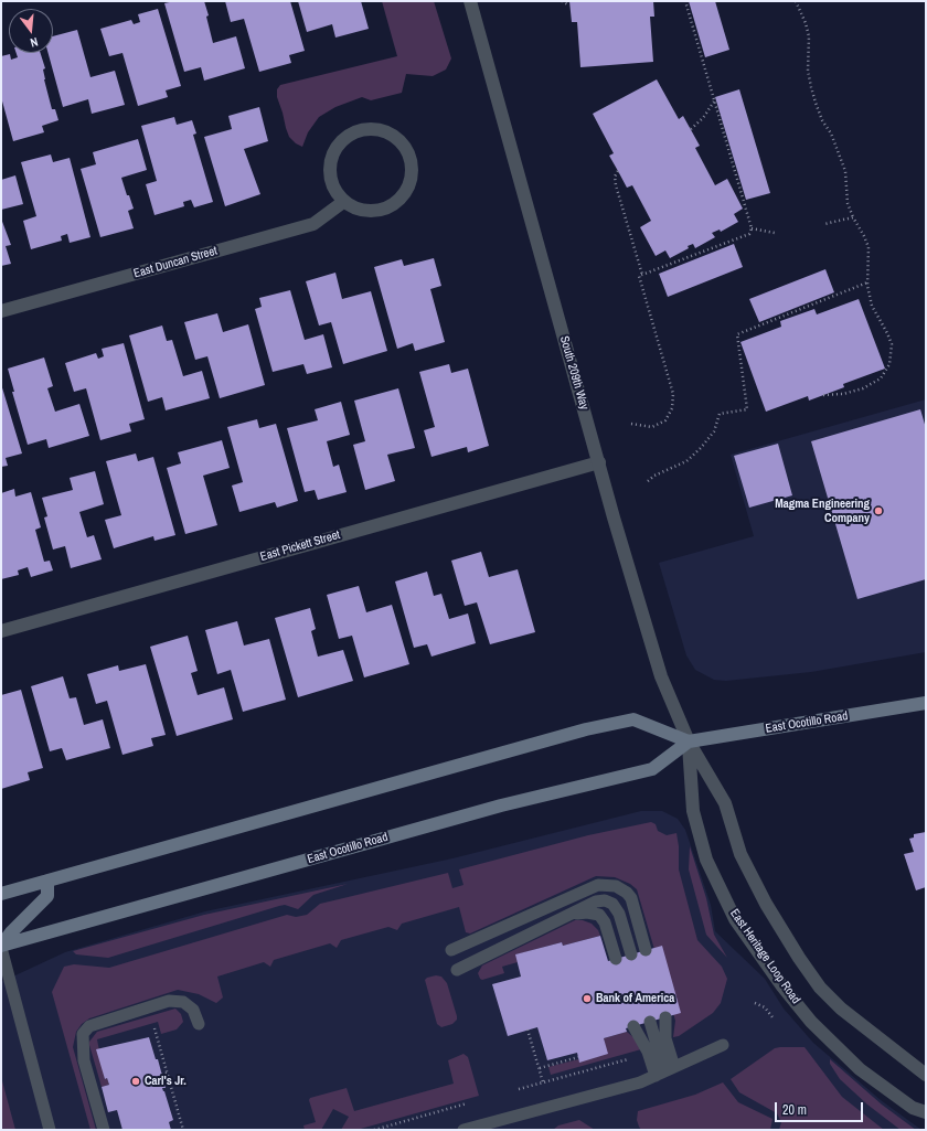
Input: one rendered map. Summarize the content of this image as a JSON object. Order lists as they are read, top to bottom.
{
  "streets": {
    "main road": ["East Ocotillo Road"],
    "street": [
      "East Duncan Street",
      "South 209th Way",
      "East Pickett Street",
      "East Heritage Loop Road"
    ]
  },
  "crossings": [
    ["South 209th Way", "East Pickett Street"],
    ["South 209th Way", "East Ocotillo Road"],
    ["South 209th Way", "East Heritage Loop Road"],
    ["East Ocotillo Road", "East Heritage Loop Road"]
  ],
  "places": ["Magma Engineering Company", "Bank of America", "Carl's Jr."],
  "scale_bar": "20 m",
  "north": "bottom"
}
